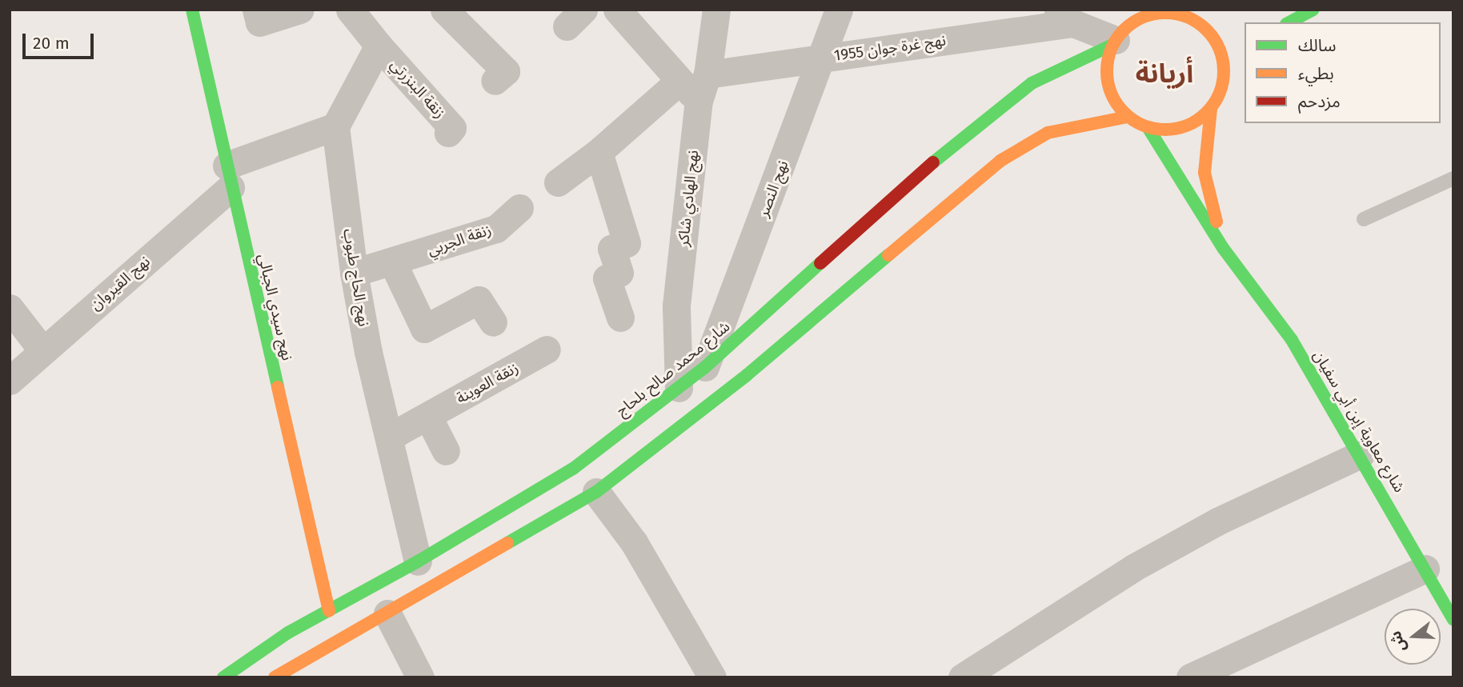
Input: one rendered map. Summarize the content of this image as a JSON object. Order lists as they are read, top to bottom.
{
  "streets": {
    "main road": ["نهج سيدي الجبالي", "شارع محمد صالح بلحاج", "شارع معاوية إبن أبي سفيان"],
    "street": [
      "1955 نهج غرة جوان",
      "زنقة البنزرتي",
      "نهج النصر",
      "نهج الهادي شاكر",
      "زنقة الجربي",
      "نهج الحاج طبوب",
      "نهج القيروان",
      "زنقة العوينة"
    ]
  },
  "crossings": [
    ["1955 نهج غرة جوان", "نهج النصر"],
    ["1955 نهج غرة جوان", "نهج الهادي شاكر"],
    ["نهج النصر", "شارع محمد صالح بلحاج"],
    ["نهج الهادي شاكر", "شارع محمد صالح بلحاج"],
    ["زنقة الجربي", "نهج الحاج طبوب"],
    ["نهج الحاج طبوب", "شارع محمد صالح بلحاج"],
    ["نهج الحاج طبوب", "زنقة العوينة"],
    ["نهج القيروان", "نهج سيدي الجبالي"],
    ["نهج سيدي الجبالي", "شارع محمد صالح بلحاج"],
    ["شارع محمد صالح بلحاج", "شارع معاوية إبن أبي سفيان"]
  ],
  "districts": ["أريانة"],
  "legend": ["سالك", "بطيء", "مزدحم"],
  "scale_bar": "20 m",
  "north": "left"
}
